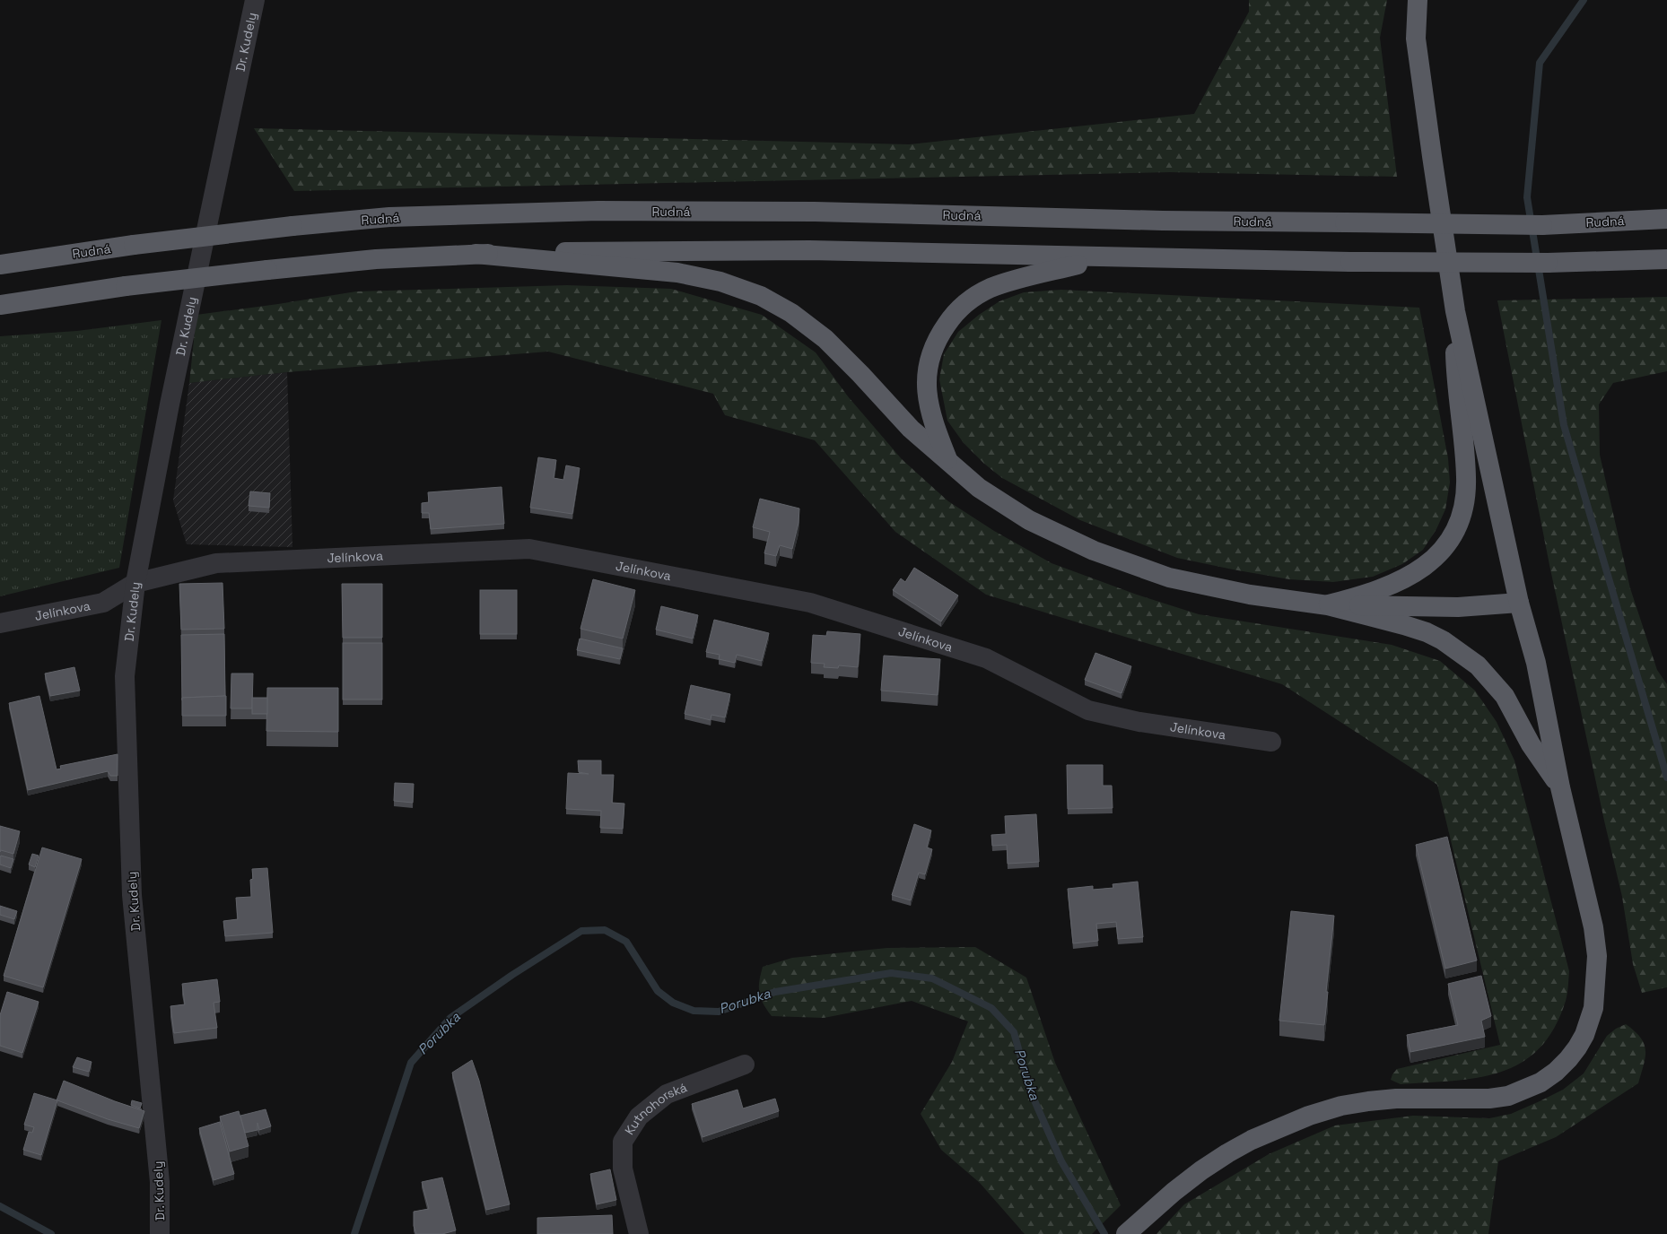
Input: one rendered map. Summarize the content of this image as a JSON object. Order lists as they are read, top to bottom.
{
  "streets": {
    "highway": ["Rudná"],
    "street": ["Dr. Kudely", "Jelínkova", "Kutnohorská"]
  },
  "crossings": [
    ["Dr. Kudely", "Jelínkova"]
  ],
  "water": ["Porubka"]
}
